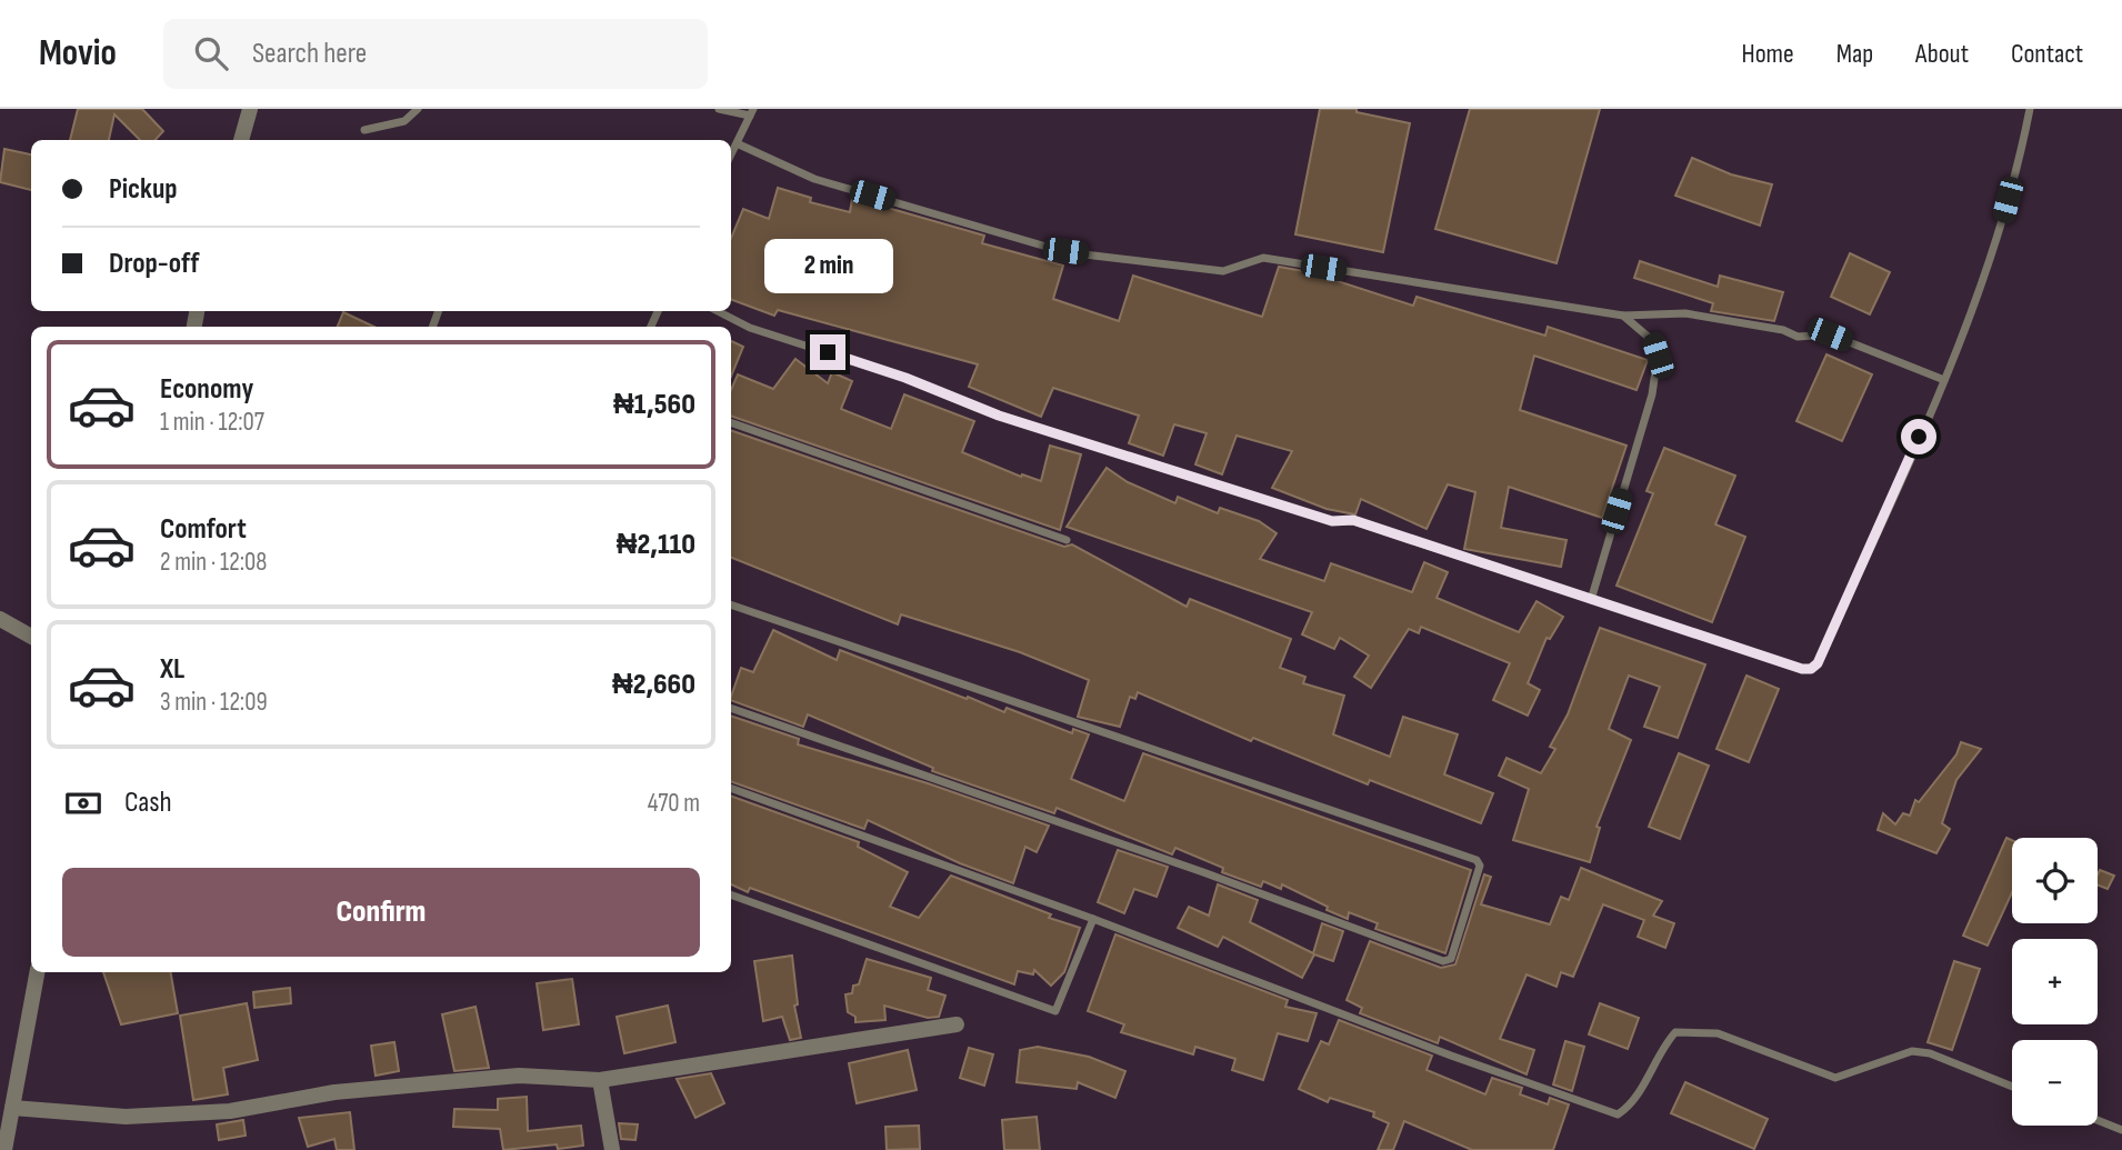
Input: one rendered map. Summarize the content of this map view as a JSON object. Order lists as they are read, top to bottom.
{
  "page": {
    "header": "Movio",
    "search": "Search here",
    "nav": [
      "Home",
      "Map",
      "About",
      "Contact"
    ],
    "banner": ["Pickup", "Drop-off"],
    "bubble": "2 min",
    "list": [
      {
        "name": "Economy",
        "note": "1 min · 12:07",
        "value": "₦1,560"
      },
      {
        "name": "Comfort",
        "note": "2 min · 12:08",
        "value": "₦2,110"
      },
      {
        "name": "XL",
        "note": "3 min · 12:09",
        "value": "₦2,660"
      }
    ],
    "pay": ["Cash", "470 m"],
    "map_buttons": ["+", "−"],
    "buttons": "Confirm"
  }
}
